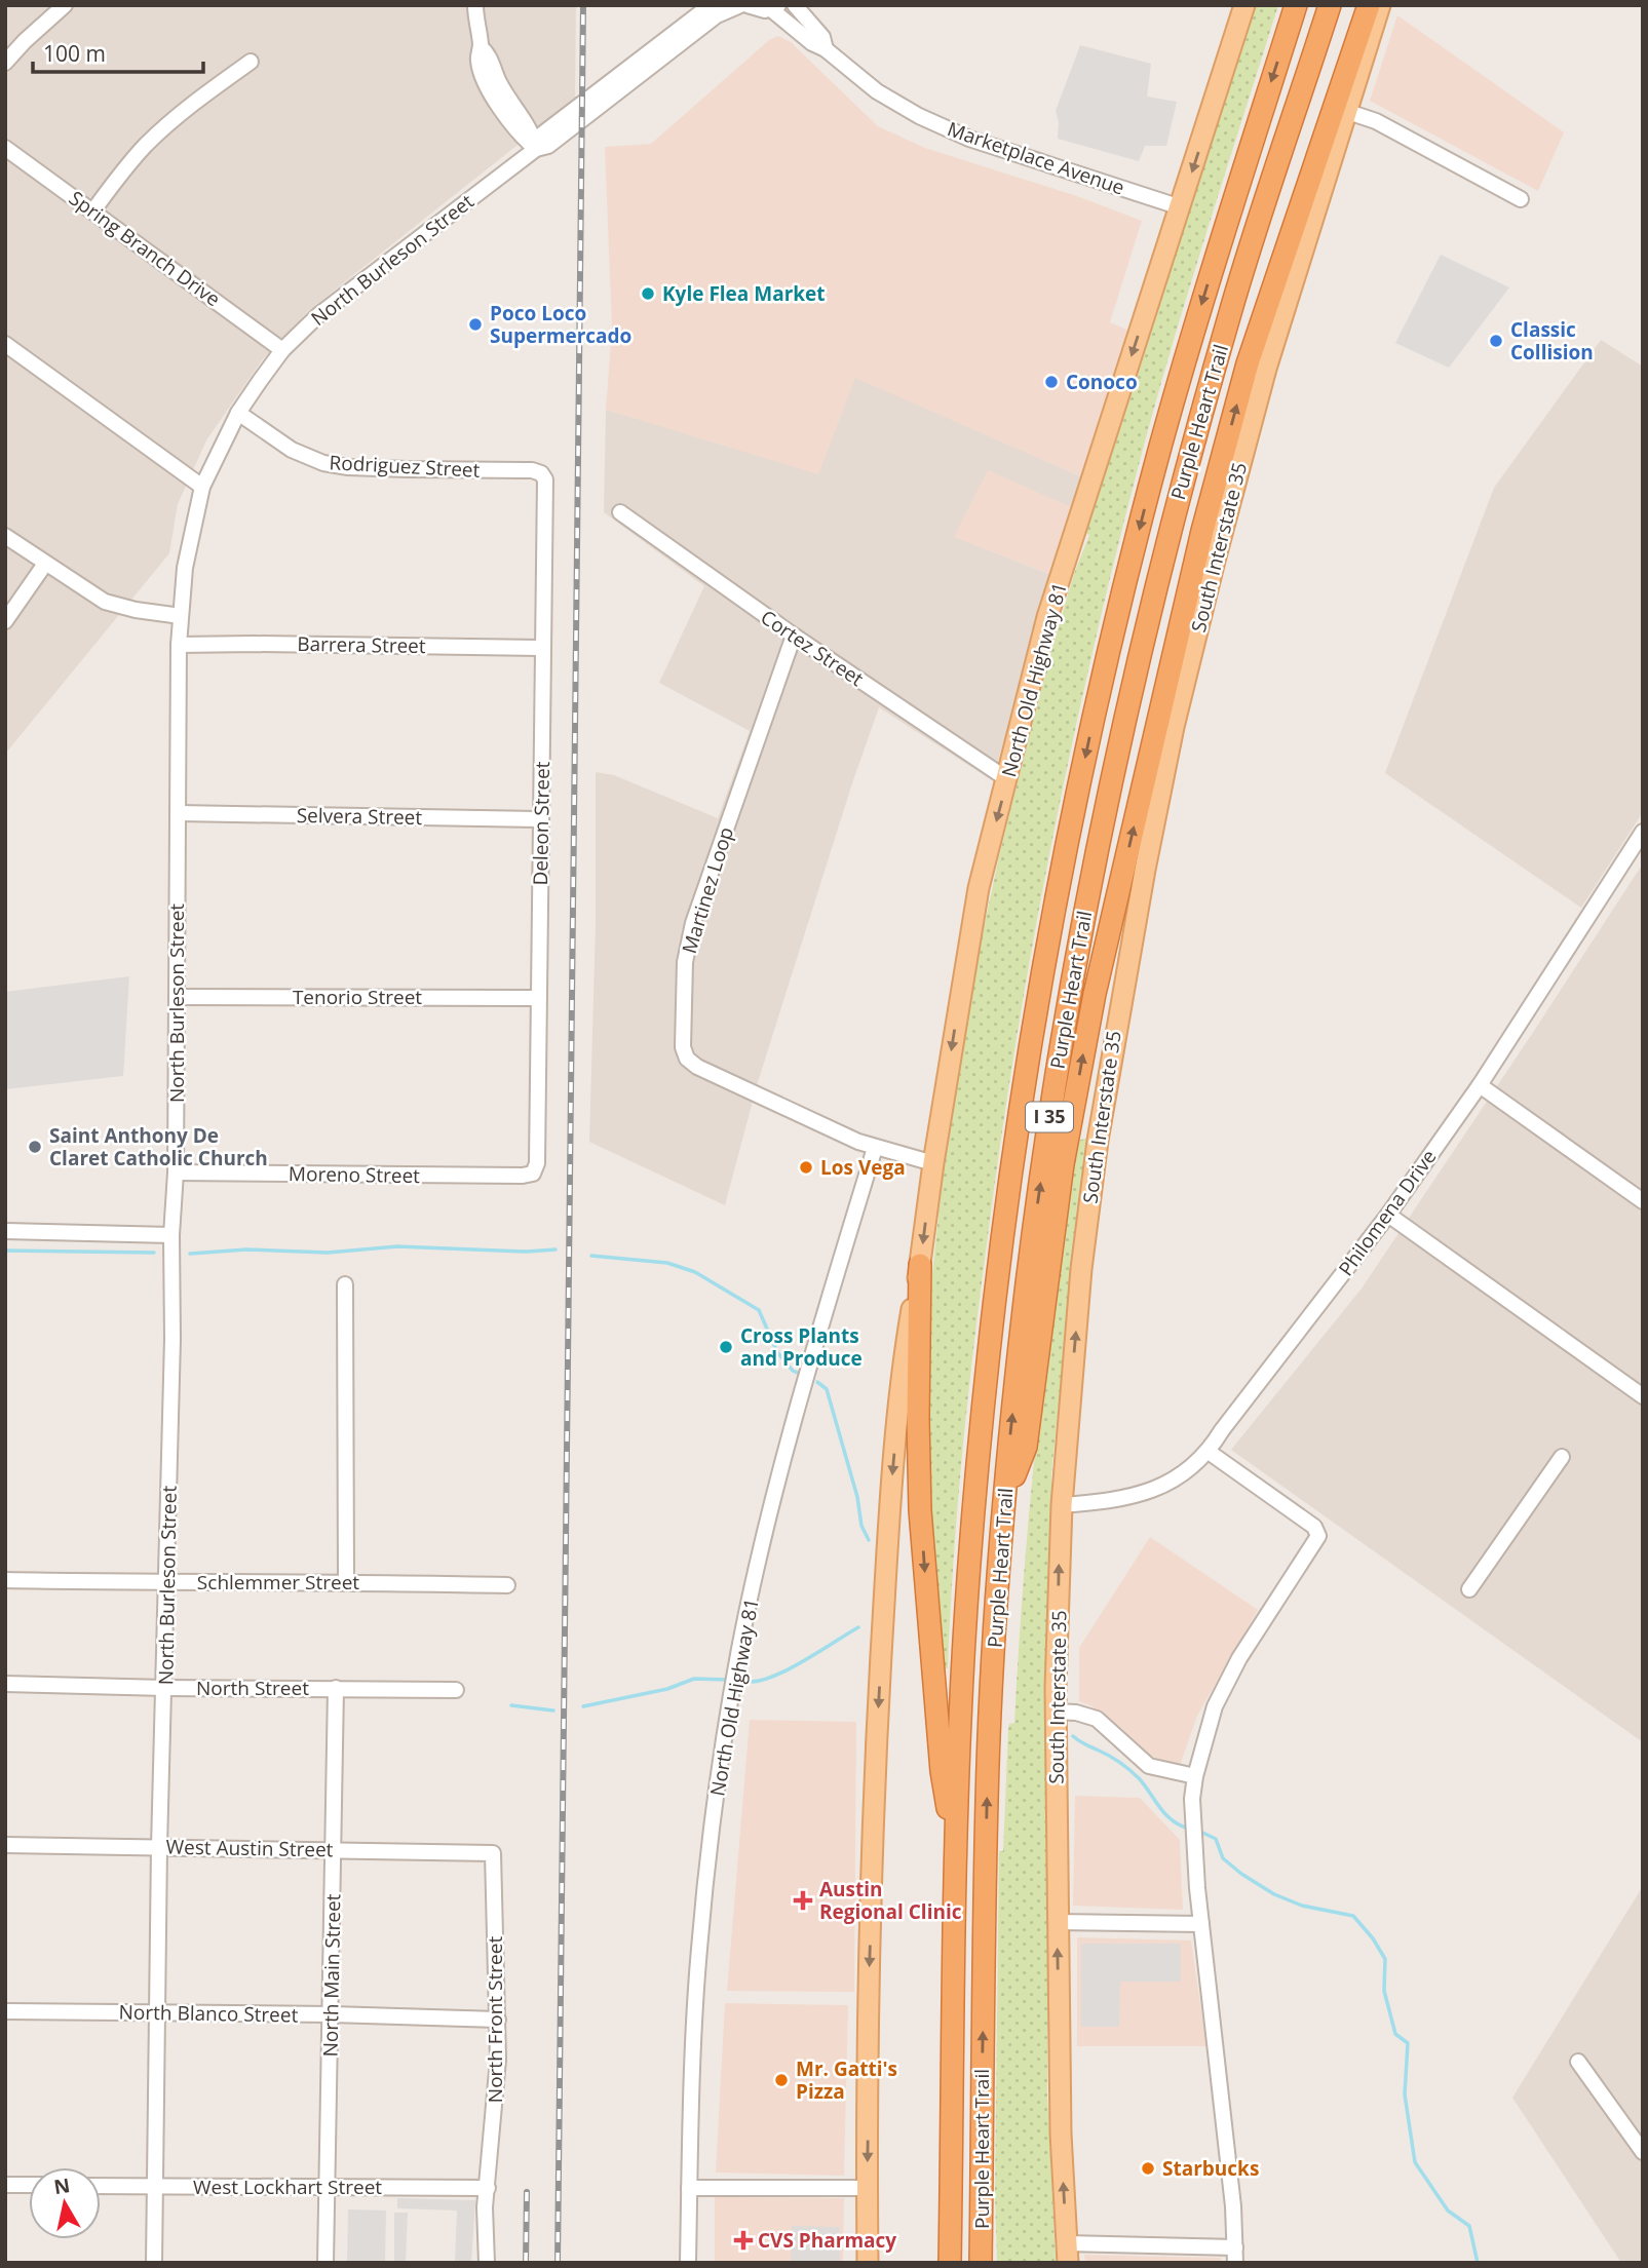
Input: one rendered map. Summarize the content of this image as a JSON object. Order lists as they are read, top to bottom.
{
  "streets": {
    "highway": ["Purple Heart Trail", "I 35"],
    "main road": ["South Interstate 35", "North Old Highway 81"],
    "street": [
      "Marketplace Avenue",
      "Spring Branch Drive",
      "North Burleson Street",
      "Rodriguez Street",
      "Barrera Street",
      "Cortez Street",
      "Selvera Street",
      "Deleon Street",
      "Martinez Loop",
      "Tenorio Street",
      "Moreno Street",
      "Philomena Drive",
      "Schlemmer Street",
      "North Street",
      "West Austin Street",
      "North Main Street",
      "North Blanco Street",
      "North Front Street",
      "West Lockhart Street"
    ]
  },
  "crossings": [
    ["Marketplace Avenue", "North Old Highway 81"],
    ["Spring Branch Drive", "North Burleson Street"],
    ["North Burleson Street", "Rodriguez Street"],
    ["North Burleson Street", "Barrera Street"],
    ["North Burleson Street", "Selvera Street"],
    ["North Burleson Street", "Tenorio Street"],
    ["North Burleson Street", "Moreno Street"],
    ["North Burleson Street", "Schlemmer Street"],
    ["North Burleson Street", "North Street"],
    ["North Burleson Street", "West Austin Street"],
    ["North Burleson Street", "North Blanco Street"],
    ["North Burleson Street", "West Lockhart Street"],
    ["Rodriguez Street", "Deleon Street"],
    ["South Interstate 35", "Philomena Drive"],
    ["Barrera Street", "Deleon Street"],
    ["Cortez Street", "North Old Highway 81"],
    ["Cortez Street", "Martinez Loop"],
    ["North Old Highway 81", "Martinez Loop"],
    ["Selvera Street", "Deleon Street"],
    ["Deleon Street", "Tenorio Street"],
    ["Deleon Street", "Moreno Street"],
    ["North Street", "North Main Street"],
    ["West Austin Street", "North Main Street"],
    ["West Austin Street", "North Front Street"],
    ["North Main Street", "North Blanco Street"],
    ["North Main Street", "West Lockhart Street"],
    ["North Blanco Street", "North Front Street"],
    ["North Front Street", "West Lockhart Street"]
  ],
  "one_way": ["North Old Highway 81"],
  "places": {
    "other": [
      "Kyle Flea Market",
      "Poco Loco Supermercado",
      "Classic Collision",
      "Conoco",
      "Saint Anthony De Claret Catholic Church",
      "Los Vega",
      "Cross Plants and Produce",
      "Mr. Gatti's Pizza",
      "Starbucks"
    ],
    "health": ["Austin Regional Clinic", "CVS Pharmacy"]
  },
  "scale_bar": "100 m",
  "north": "top"
}
